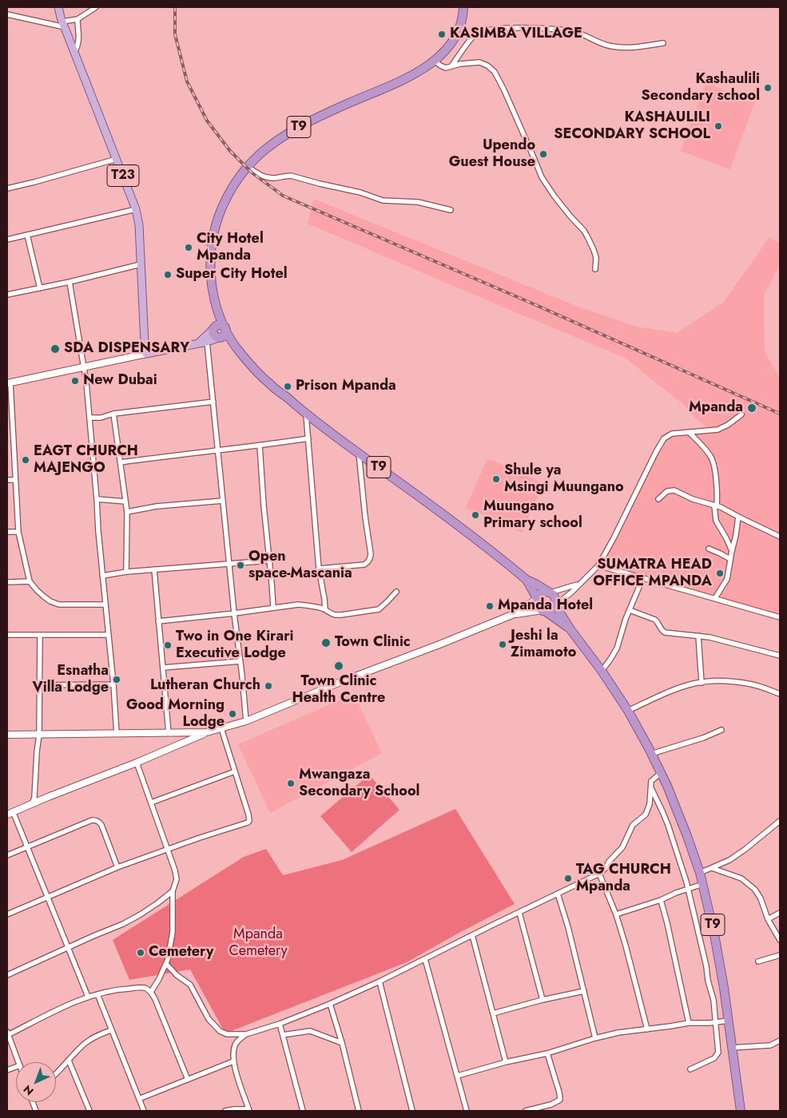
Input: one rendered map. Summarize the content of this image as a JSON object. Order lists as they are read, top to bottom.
{
  "streets": {
    "highway": ["T9"],
    "main road": ["T23"]
  },
  "parks": ["Mpanda Cemetery"],
  "places": [
    "KASIMBA VILLAGE",
    "Kashaulili Secondary school",
    "KASHAULILI SECONDARY SCHOOL",
    "Upendo Guest House",
    "City Hotel Mpanda",
    "Super City Hotel",
    "SDA DISPENSARY",
    "New Dubai",
    "Prison Mpanda",
    "Mpanda",
    "EAGT CHURCH MAJENGO",
    "Shule ya Msingi Muungano",
    "Muungano Primary school",
    "Open space-Mascania",
    "SUMATRA HEAD OFFICE MPANDA",
    "Mpanda Hotel",
    "Town Clinic",
    "Jeshi la Zimamoto",
    "Two in One Kirari Executive Lodge",
    "Town Clinic Health Centre",
    "Esnatha Villa Lodge",
    "Lutheran Church",
    "Good Morning Lodge",
    "Mwangaza Secondary School",
    "TAG CHURCH Mpanda",
    "Cemetery"
  ],
  "north": "bottom left"
}
